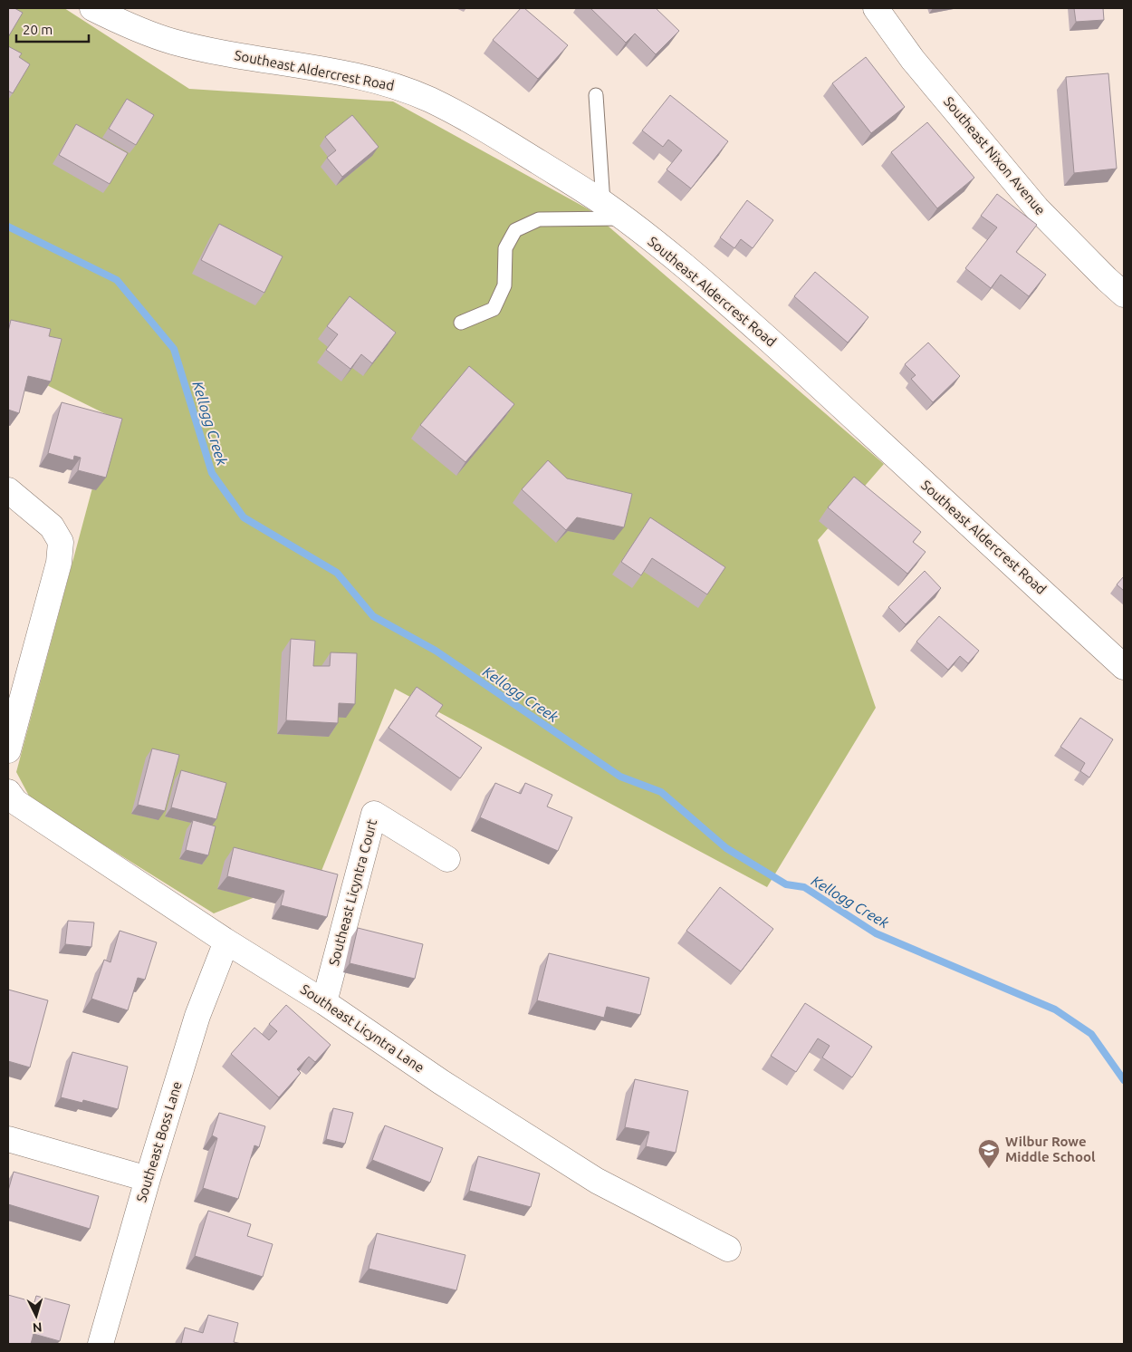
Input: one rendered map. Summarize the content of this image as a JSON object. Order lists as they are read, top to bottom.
{
  "streets": {
    "street": [
      "Southeast Aldercrest Road",
      "Southeast Nixon Avenue",
      "Southeast Licyntra Court",
      "Southeast Licyntra Lane",
      "Southeast Boss Lane"
    ]
  },
  "crossings": [
    ["Southeast Licyntra Court", "Southeast Licyntra Lane"],
    ["Southeast Licyntra Lane", "Southeast Boss Lane"]
  ],
  "water": ["Kellogg Creek"],
  "places": {
    "school or university": ["Wilbur Rowe Middle School"]
  },
  "scale_bar": "20 m",
  "north": "bottom"
}
